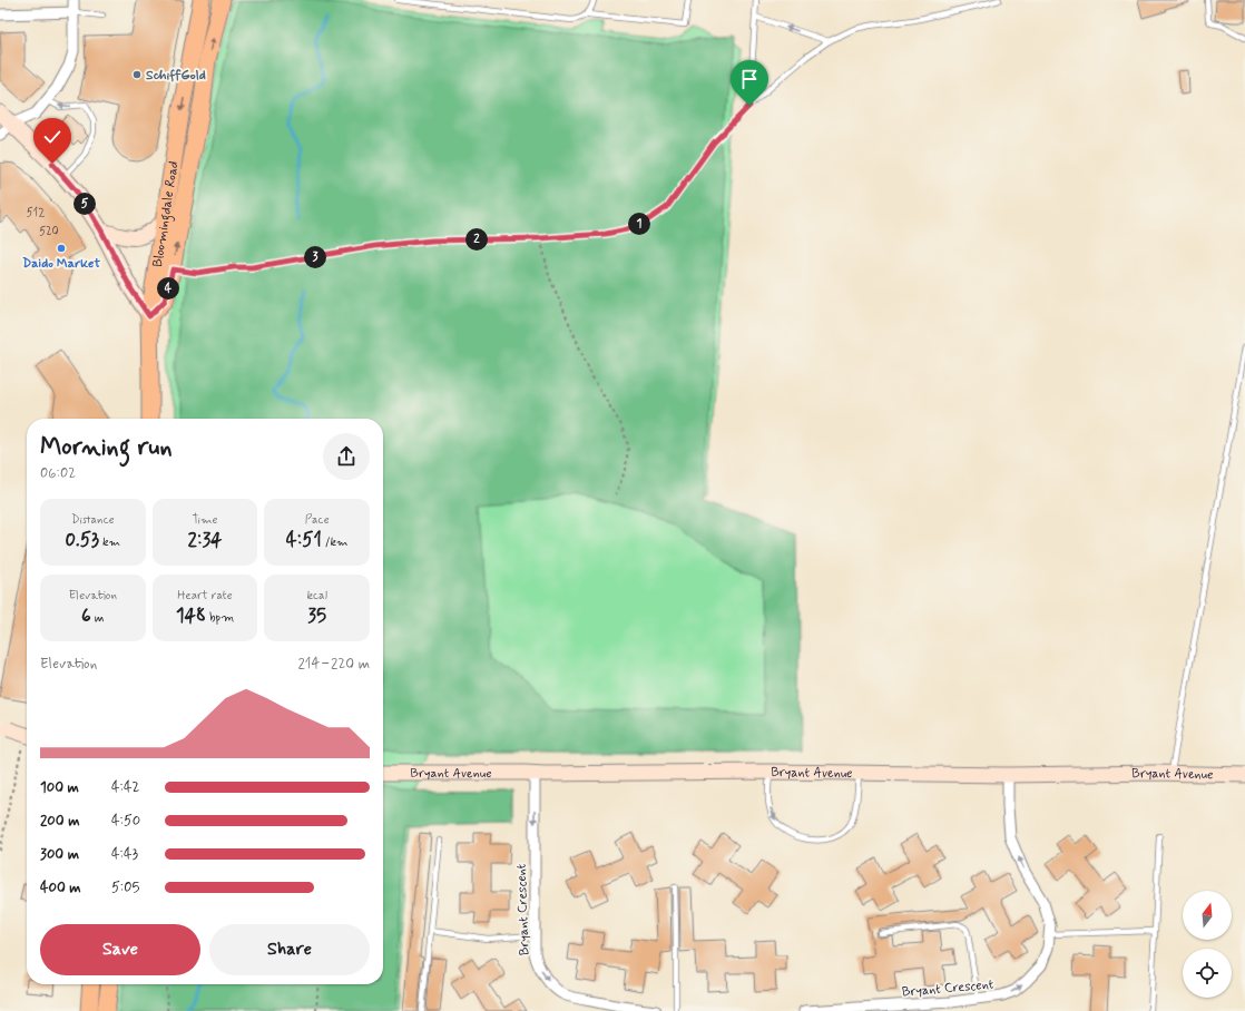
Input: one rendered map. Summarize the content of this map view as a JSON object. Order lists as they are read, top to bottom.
{
  "streets": {
    "main road": ["Bloomingdale Road"],
    "street": ["Bryant Avenue", "Bryant Crescent"]
  },
  "crossings": [
    ["Bryant Avenue", "Bryant Crescent"]
  ],
  "places": ["SchiffGold", "Daido Market"],
  "house_numbers": ["512", "520"],
  "north": "top",
  "page": {
    "pins": [
      "5",
      "1",
      "2",
      "3",
      "4"
    ],
    "heading": ["Morning run", "06:02"],
    "stats": [
      ["Distance", "0.53 km"],
      ["Time", "2:34"],
      ["Pace", "4:51 /km"],
      ["Elevation", "6 m"],
      ["Heart rate", "148 bpm"],
      ["kcal", "35"]
    ],
    "chart": ["Elevation", "214–220 m"],
    "list": [
      {
        "name": "100 m",
        "note": "4:42"
      },
      {
        "name": "200 m",
        "note": "4:50"
      },
      {
        "name": "300 m",
        "note": "4:43"
      },
      {
        "name": "400 m",
        "note": "5:05"
      }
    ],
    "buttons": ["Save", "Share"]
  }
}
